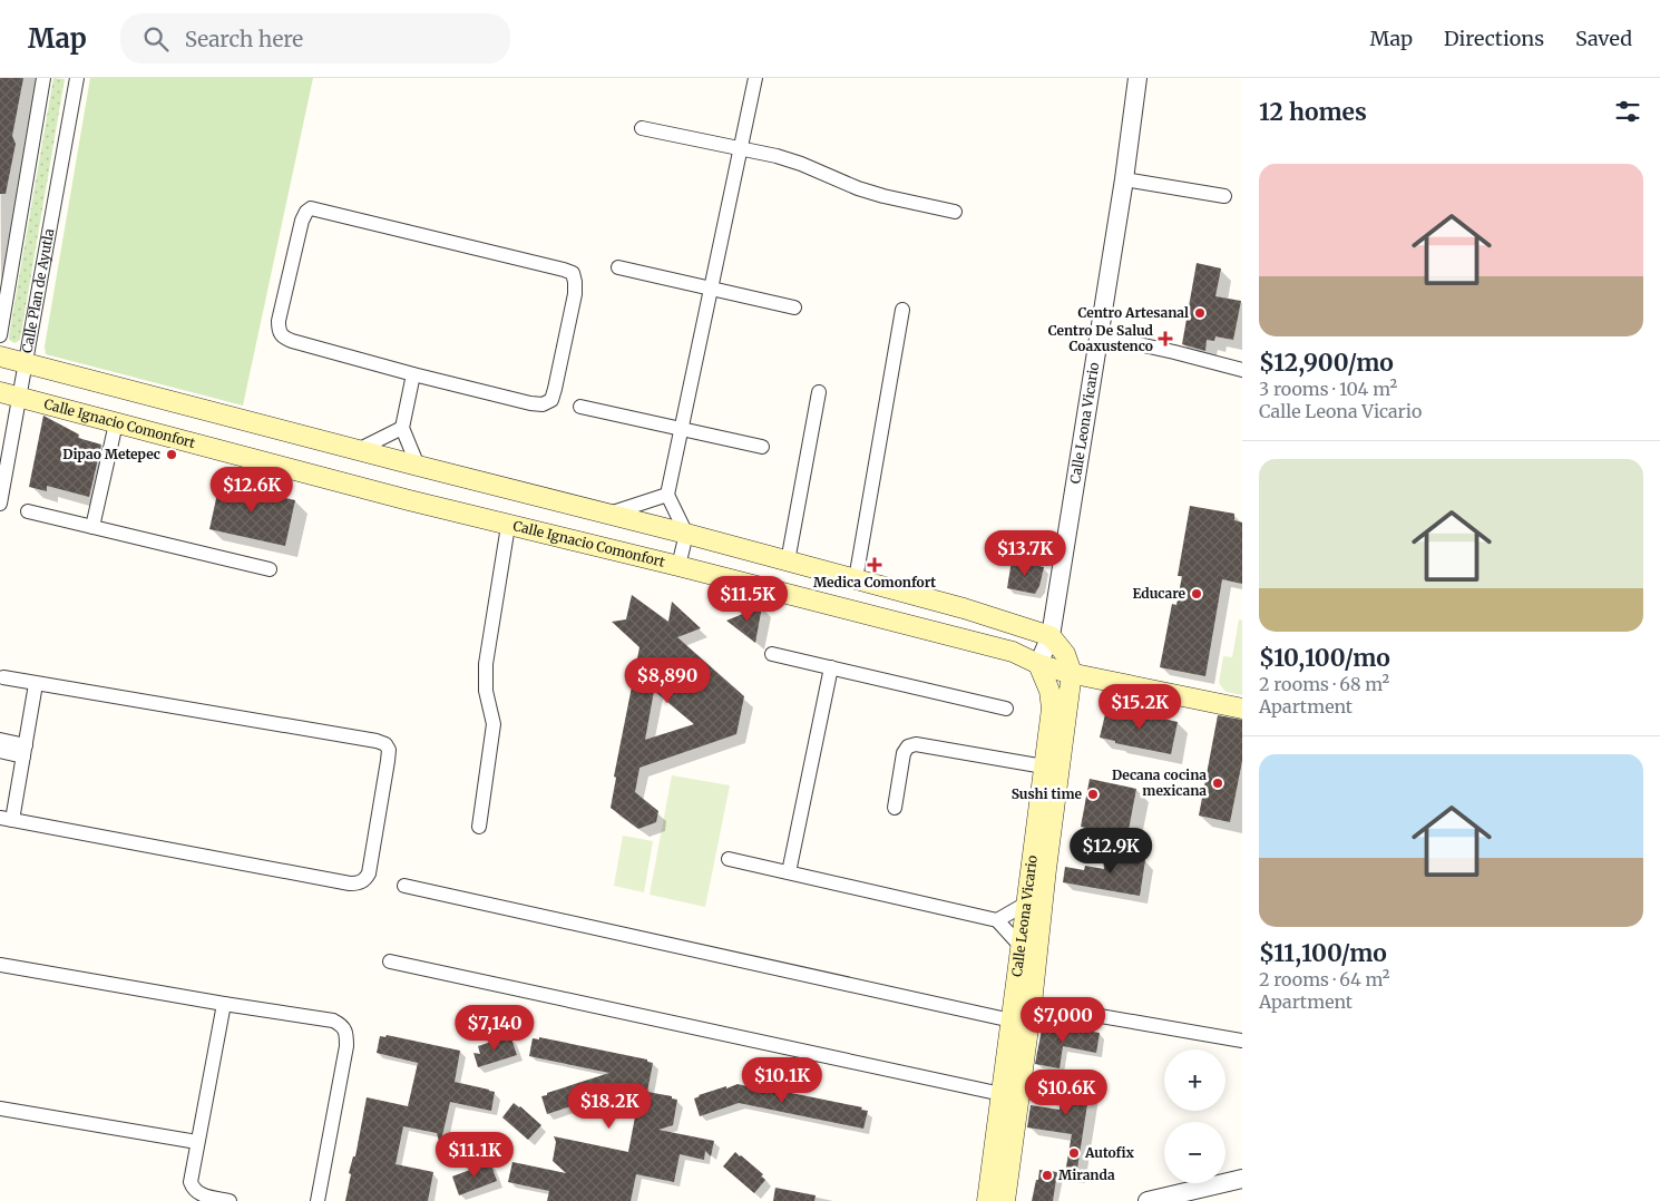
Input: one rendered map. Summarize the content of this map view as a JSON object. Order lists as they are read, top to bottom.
{
  "streets": {
    "main road": ["Calle Ignacio Comonfort", "Calle Leona Vicario"],
    "street": ["Calle Plan de Ayutla"]
  },
  "crossings": [
    ["Calle Plan de Ayutla", "Calle Ignacio Comonfort"],
    ["Calle Ignacio Comonfort", "Calle Leona Vicario"]
  ],
  "places": {
    "other": [
      "Centro Artesanal",
      "Dipao Metepec",
      "Educare",
      "Decana cocina mexicana",
      "Sushi time",
      "Autofix",
      "Miranda"
    ],
    "health": ["Centro De Salud Coaxustenco", "Medica Comonfort"]
  },
  "page": {
    "header": "Map",
    "search": "Search here",
    "nav": ["Map", "Directions", "Saved"],
    "heading": "12 homes",
    "list": [
      {
        "name": "$12,900/mo",
        "note": "3 rooms · 104 m² · Calle Leona Vicario"
      },
      {
        "name": "$10,100/mo",
        "note": "2 rooms · 68 m² · Apartment"
      },
      {
        "name": "$11,100/mo",
        "note": "2 rooms · 64 m² · Apartment"
      }
    ],
    "price": [
      "$12.6K",
      "$13.7K",
      "$11.5K",
      "$8,890",
      "$15.2K",
      "$12.9K",
      "$7,000",
      "$7,140",
      "$10.1K",
      "$10.6K",
      "$18.2K",
      "$11.1K"
    ],
    "map_buttons": ["+", "−"]
  }
}
